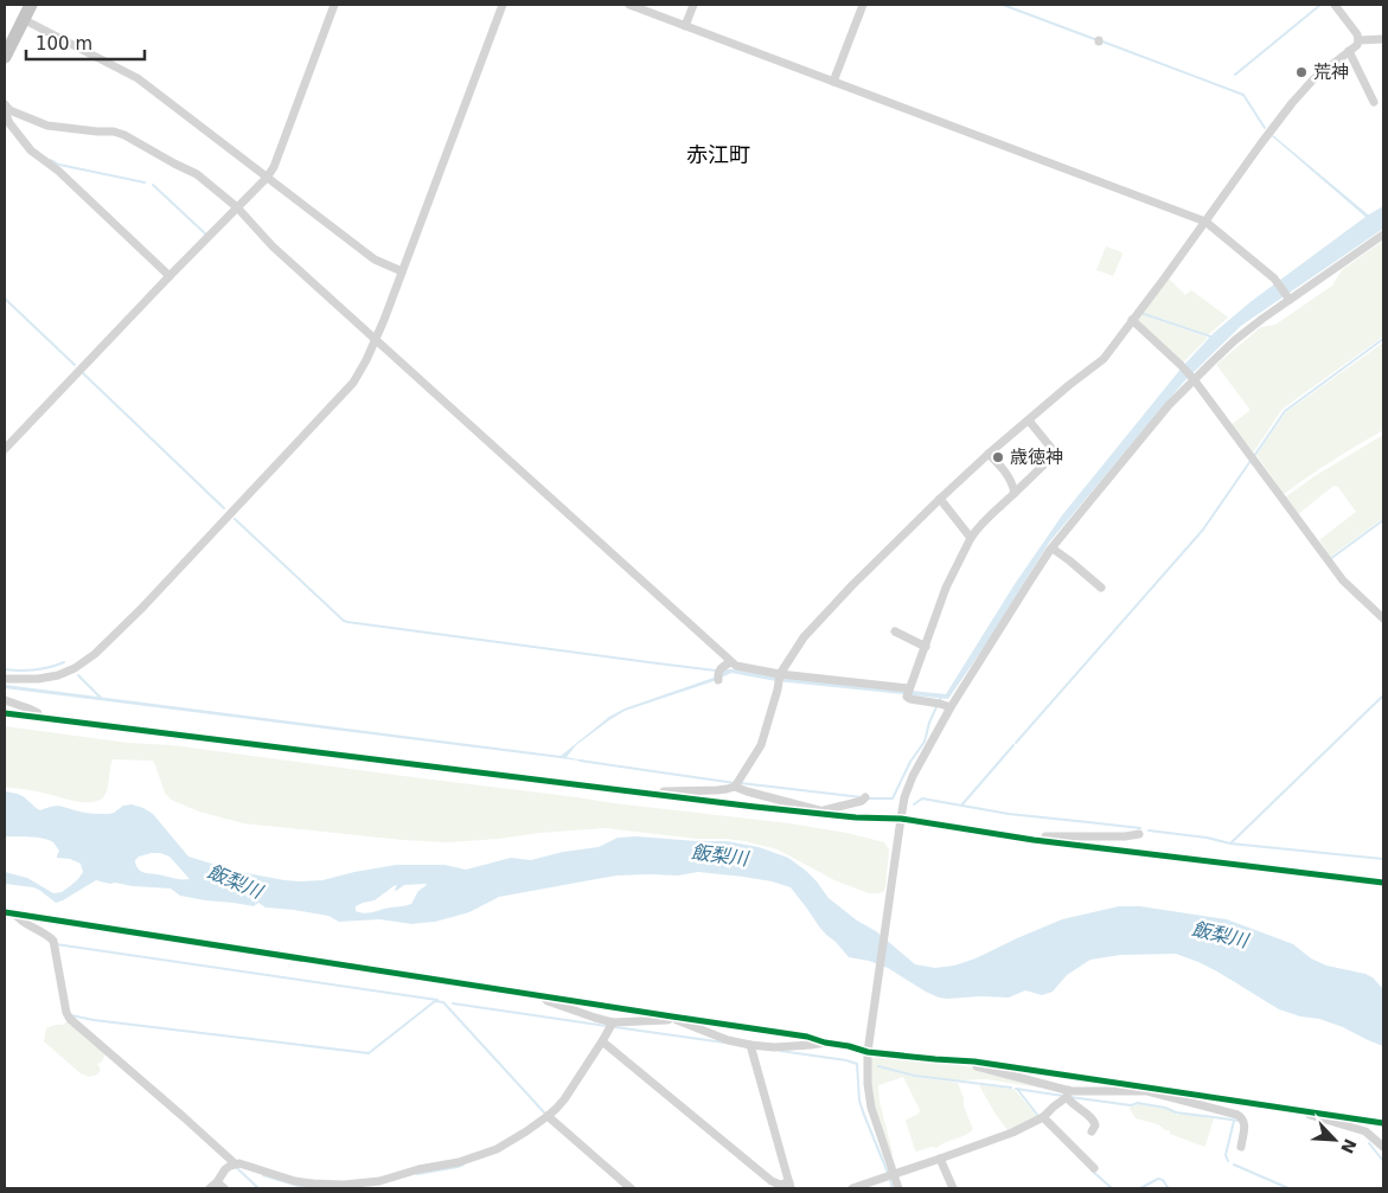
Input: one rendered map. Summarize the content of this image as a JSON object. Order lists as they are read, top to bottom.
{
  "districts": ["赤江町"],
  "water": ["飯梨川"],
  "places": ["荒神", "歳徳神"],
  "scale_bar": "100 m",
  "north": "bottom right"
}
